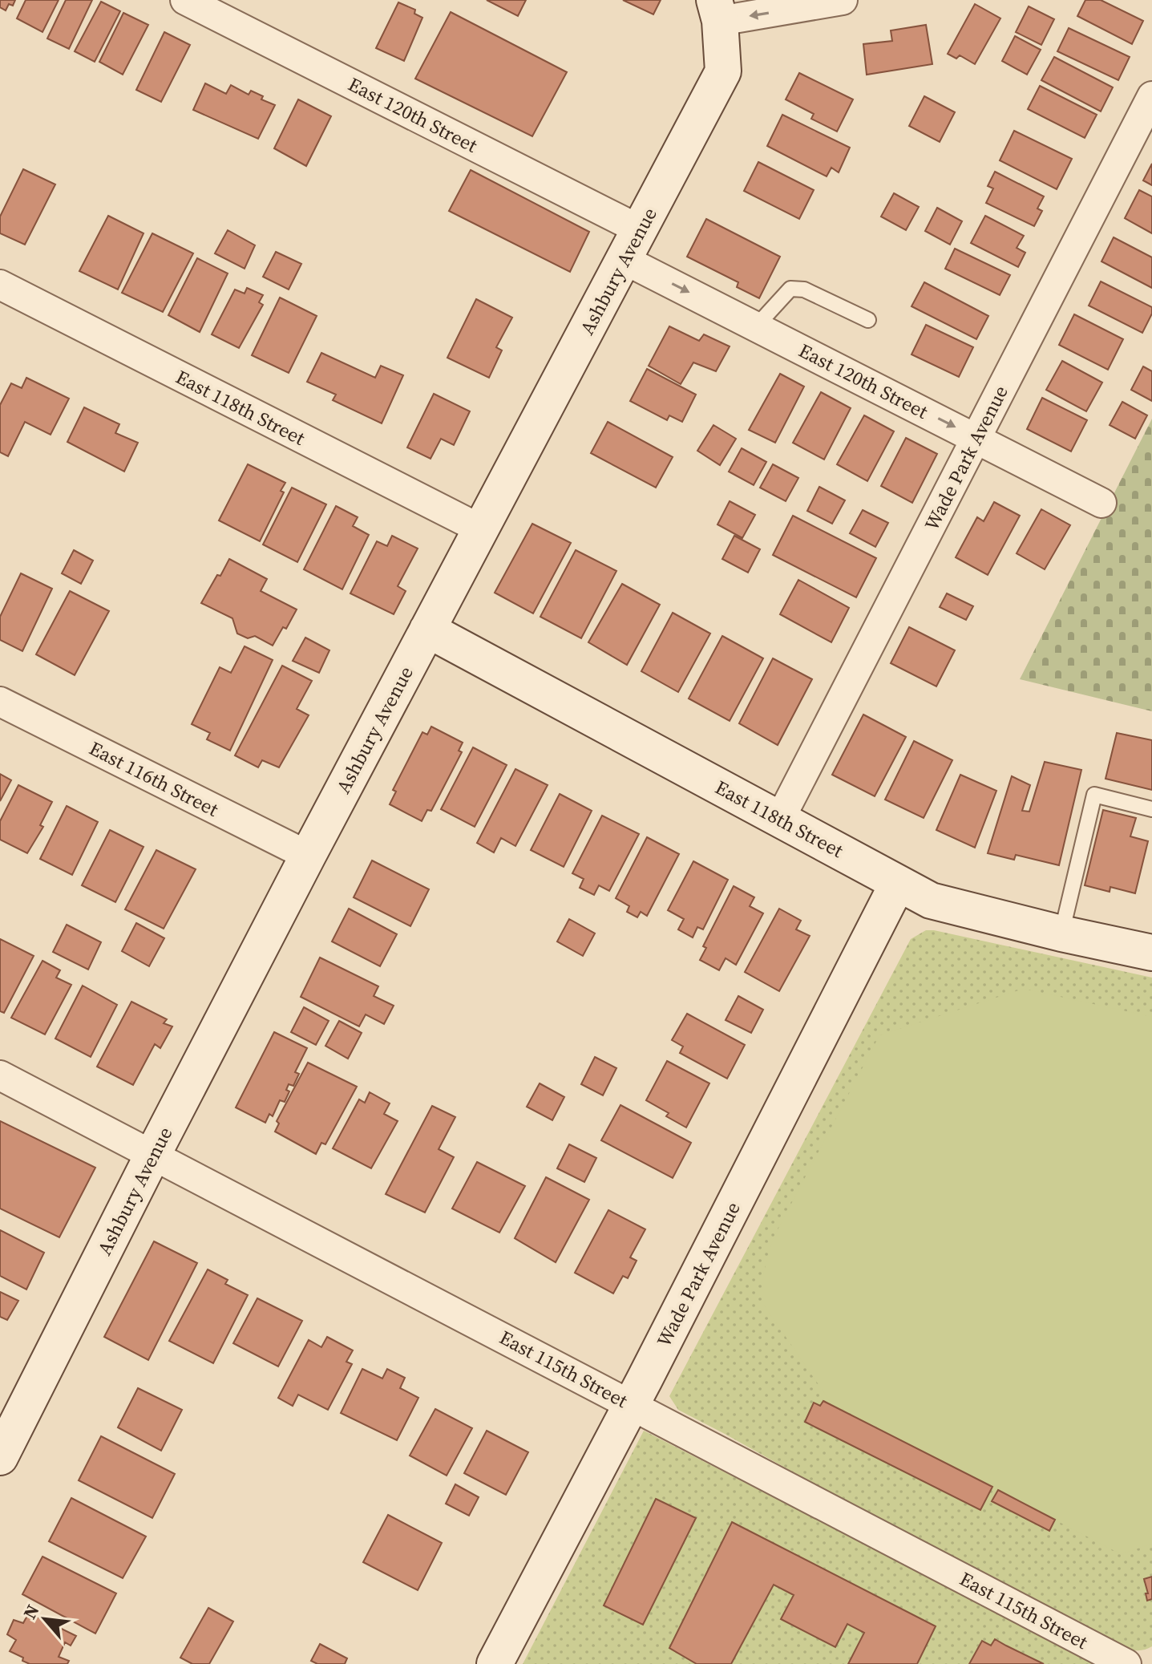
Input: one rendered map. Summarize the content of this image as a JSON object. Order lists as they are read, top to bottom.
{
  "streets": {
    "street": [
      "East 120th Street",
      "Ashbury Avenue",
      "East 118th Street",
      "Wade Park Avenue",
      "East 116th Street",
      "East 115th Street"
    ]
  },
  "crossings": [
    ["East 120th Street", "Ashbury Avenue"],
    ["East 120th Street", "Wade Park Avenue"],
    ["Ashbury Avenue", "East 118th Street"],
    ["Ashbury Avenue", "East 116th Street"],
    ["Ashbury Avenue", "East 115th Street"],
    ["East 118th Street", "Wade Park Avenue"],
    ["Wade Park Avenue", "East 115th Street"]
  ],
  "one_way": ["East 120th Street"],
  "north": "top left"
}
